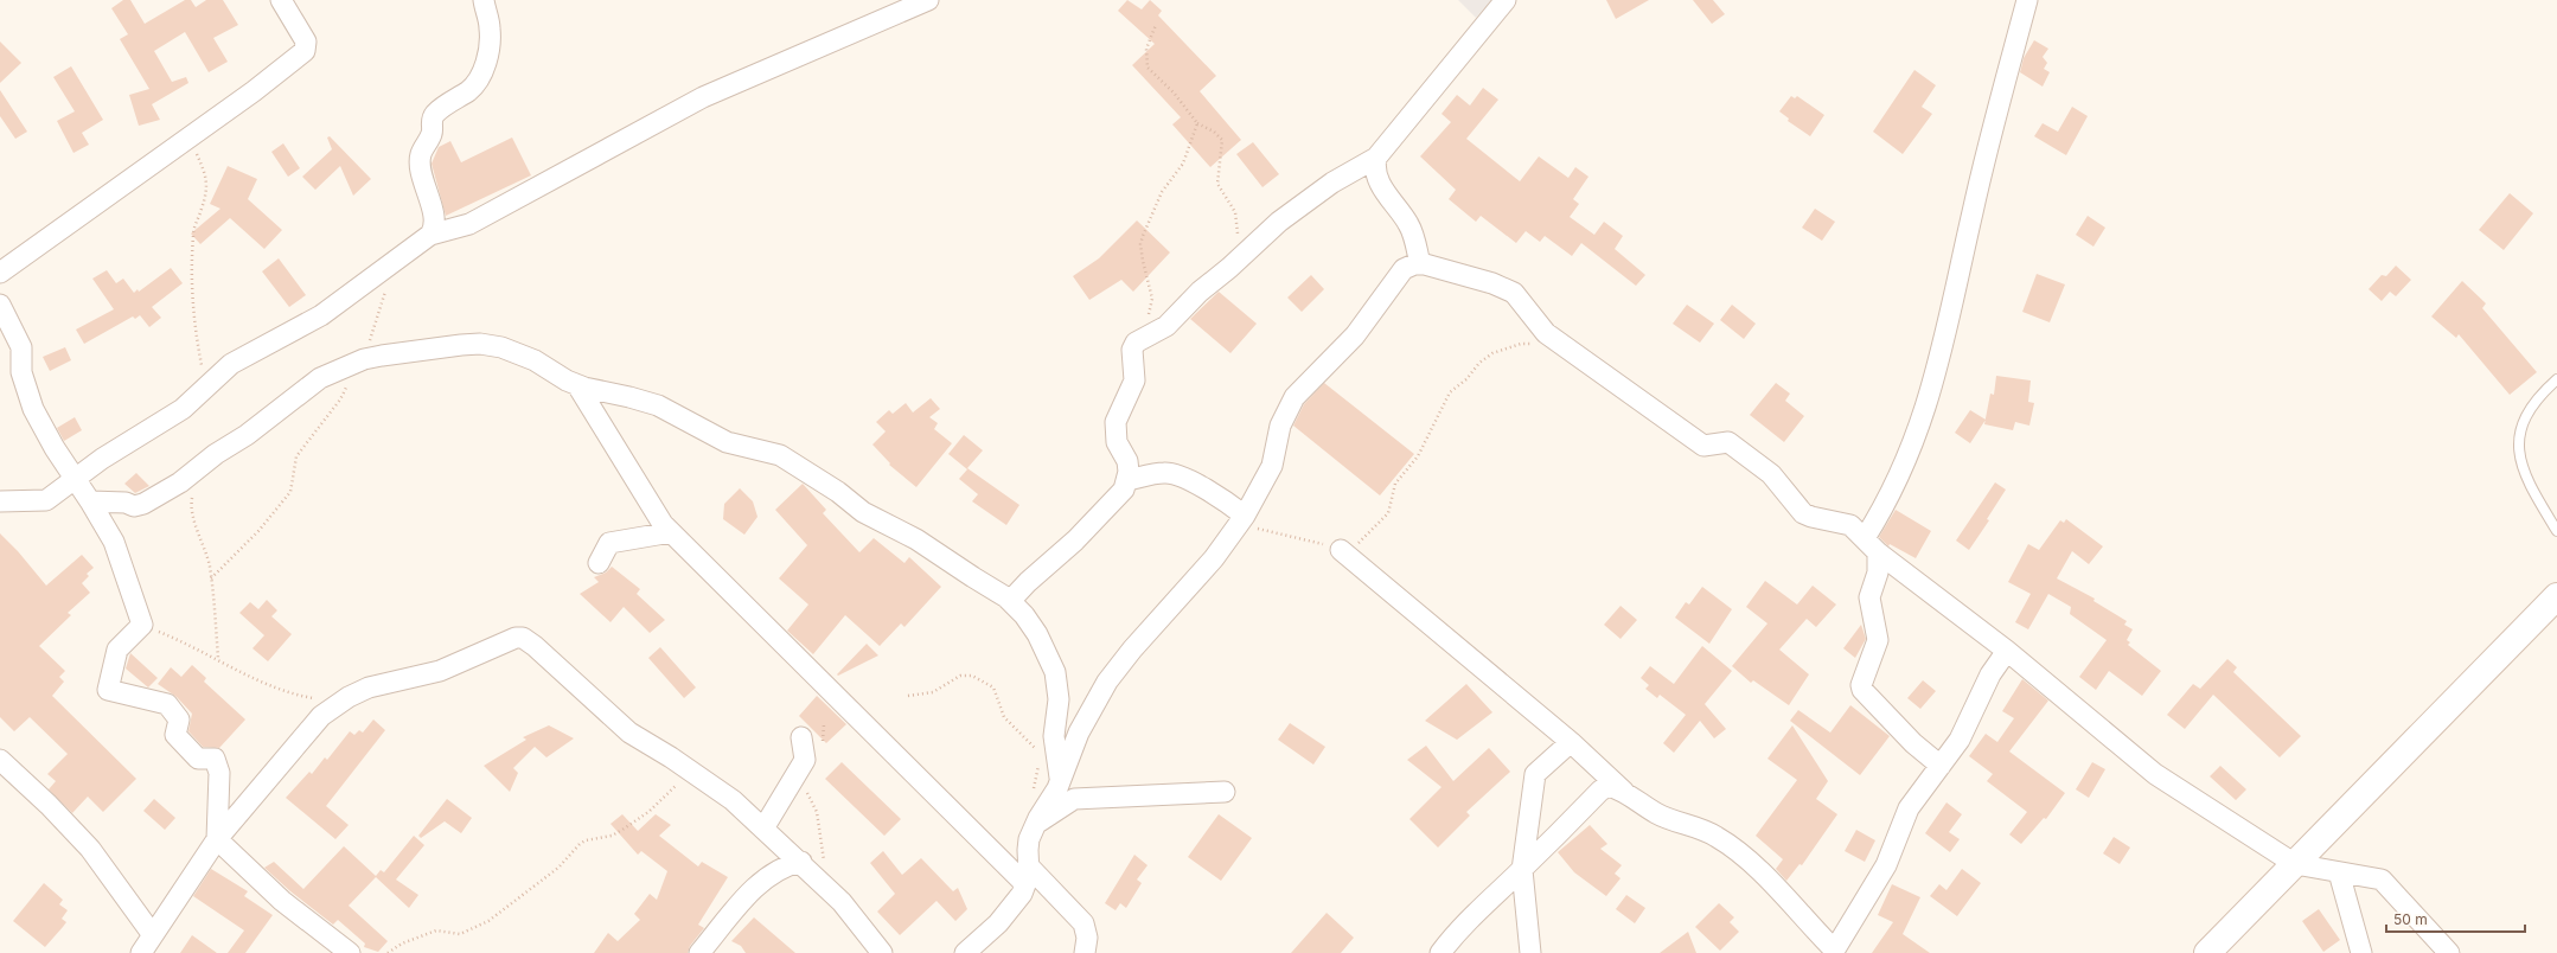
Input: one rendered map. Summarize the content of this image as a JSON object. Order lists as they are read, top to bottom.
{
  "scale_bar": "50 m"
}
